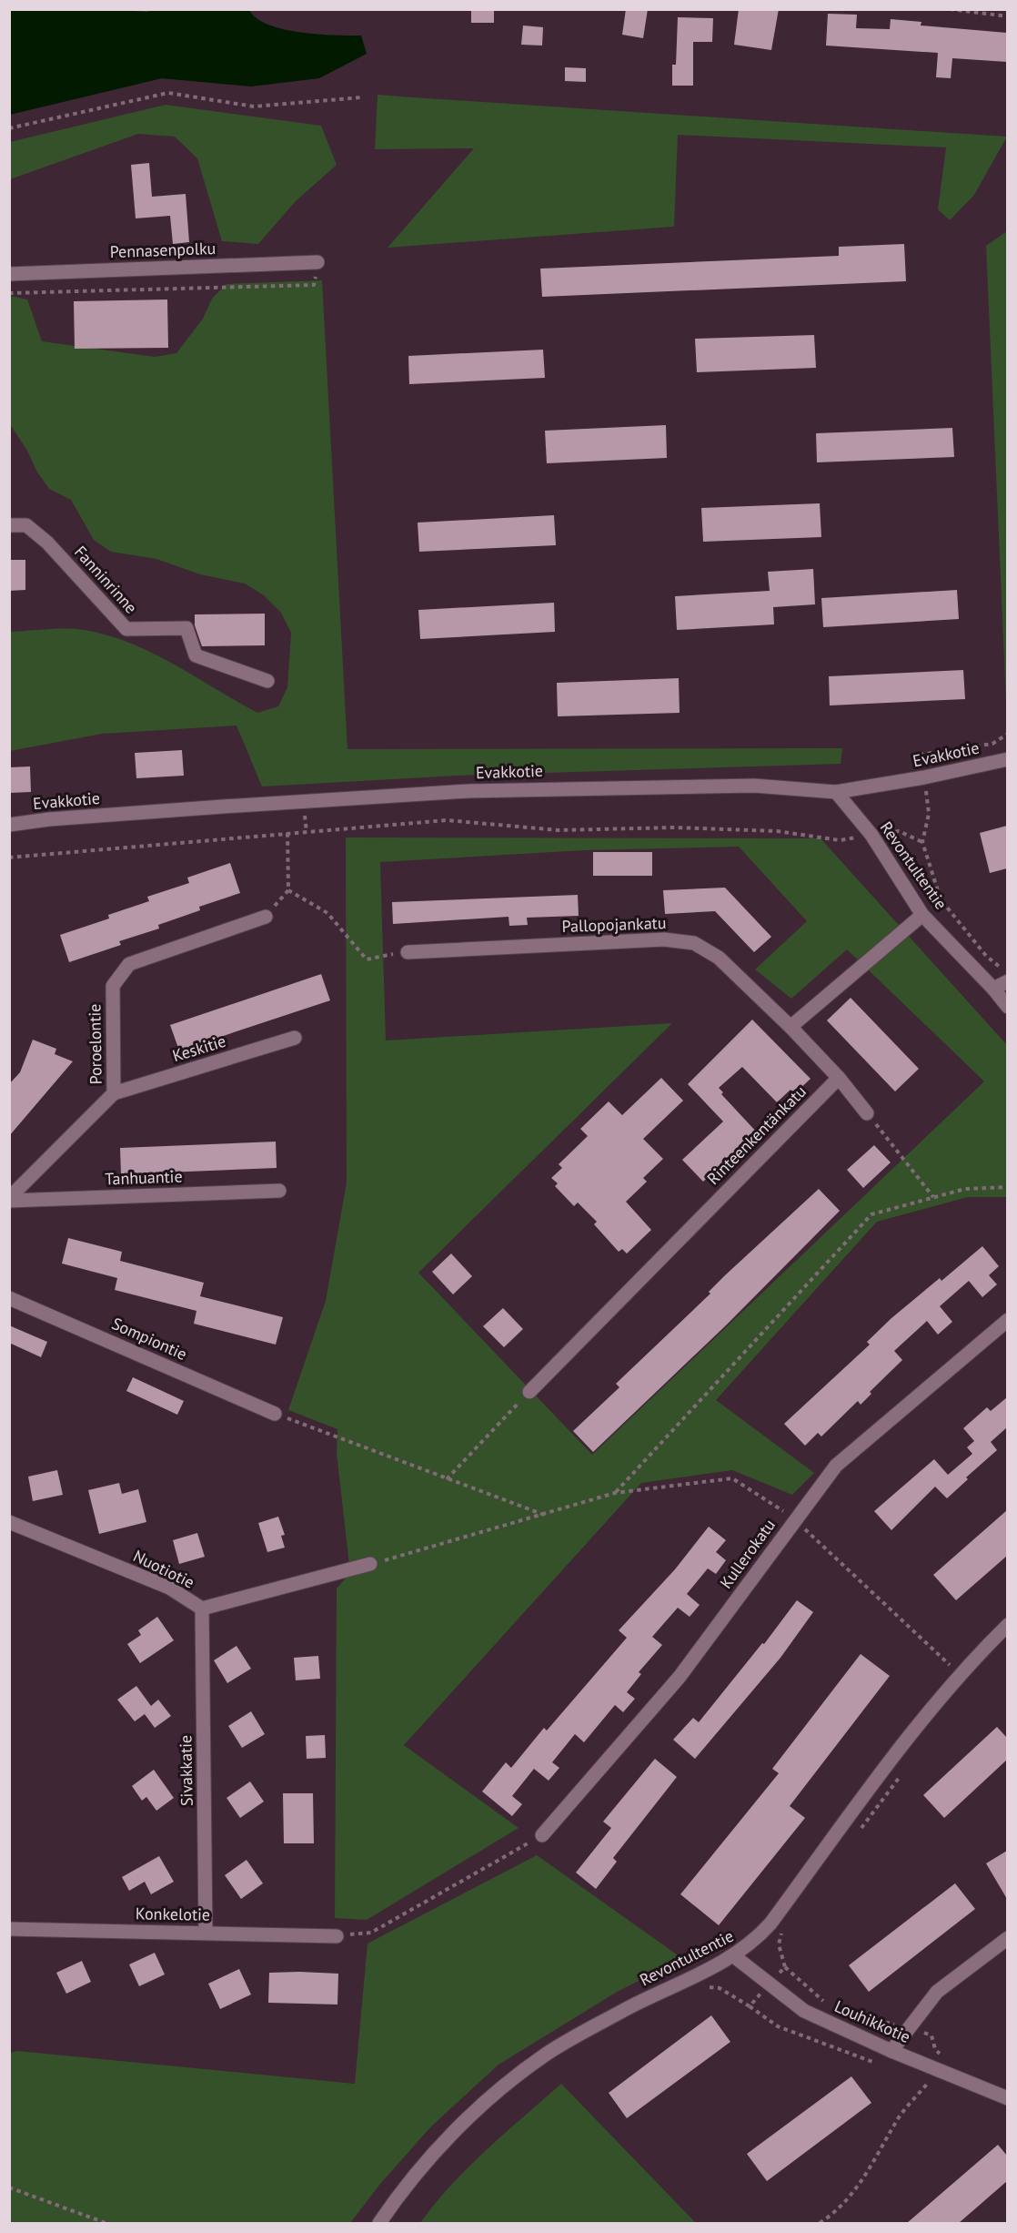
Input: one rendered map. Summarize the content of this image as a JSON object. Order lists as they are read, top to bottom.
{
  "streets": {
    "street": [
      "Pennasenpolku",
      "Fanninrinne",
      "Evakkotie",
      "Revontultentie",
      "Pallopojankatu",
      "Poroelontie",
      "Keskitie",
      "Rinteenkentänkatu",
      "Tanhuantie",
      "Sompiontie",
      "Kullerokatu",
      "Nuotiotie",
      "Sivakkatie",
      "Konkelotie",
      "Louhikkotie"
    ]
  },
  "crossings": [
    ["Evakkotie", "Revontultentie"],
    ["Revontultentie", "Louhikkotie"],
    ["Poroelontie", "Keskitie"],
    ["Poroelontie", "Tanhuantie"],
    ["Nuotiotie", "Sivakkatie"],
    ["Sivakkatie", "Konkelotie"]
  ]
}
